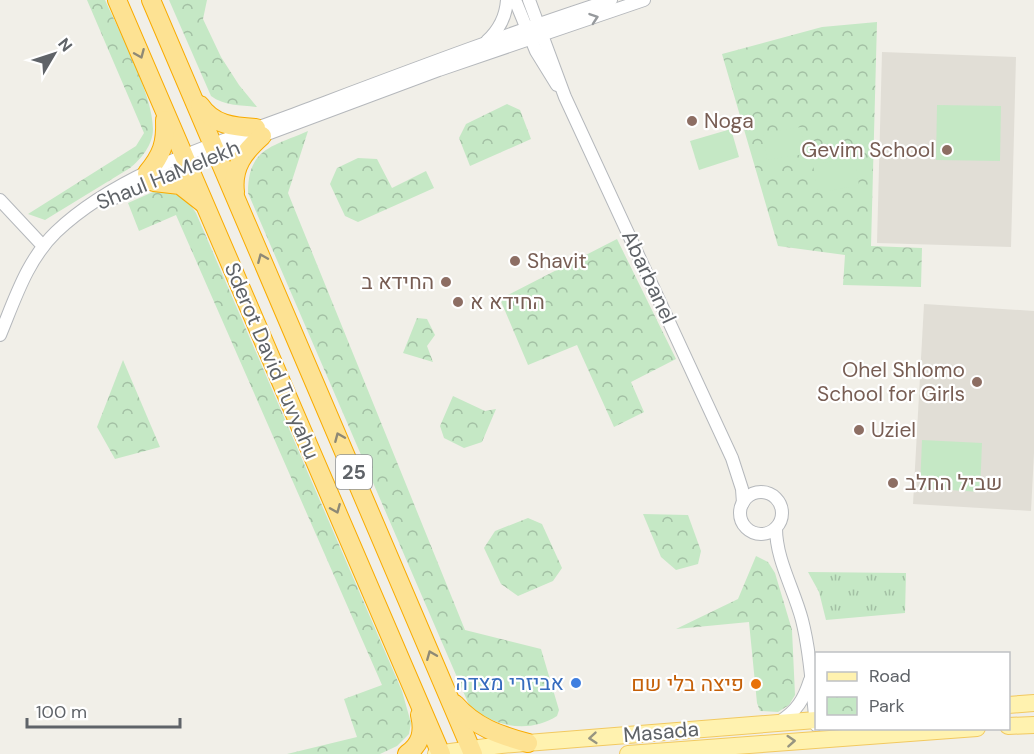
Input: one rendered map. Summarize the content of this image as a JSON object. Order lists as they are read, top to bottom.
{
  "streets": {
    "highway": ["Sderot David Tuvyahu", "25"],
    "main road": ["Masada"],
    "street": ["Shaul HaMelekh", "Abarbanel"]
  },
  "crossings": [
    ["Shaul HaMelekh", "Abarbanel"],
    ["Shaul HaMelekh", "Sderot David Tuvyahu"],
    ["Sderot David Tuvyahu", "Masada"]
  ],
  "places": [
    "Noga",
    "Gevim School",
    "Shavit",
    "החידא ב",
    "החידא א",
    "Ohel Shlomo School for Girls",
    "Uziel",
    "שביל החלב",
    "אביזרי מצדה",
    "פיצה בלי שם"
  ],
  "legend": ["Road", "Park"],
  "scale_bar": "100 m",
  "north": "top right"
}
